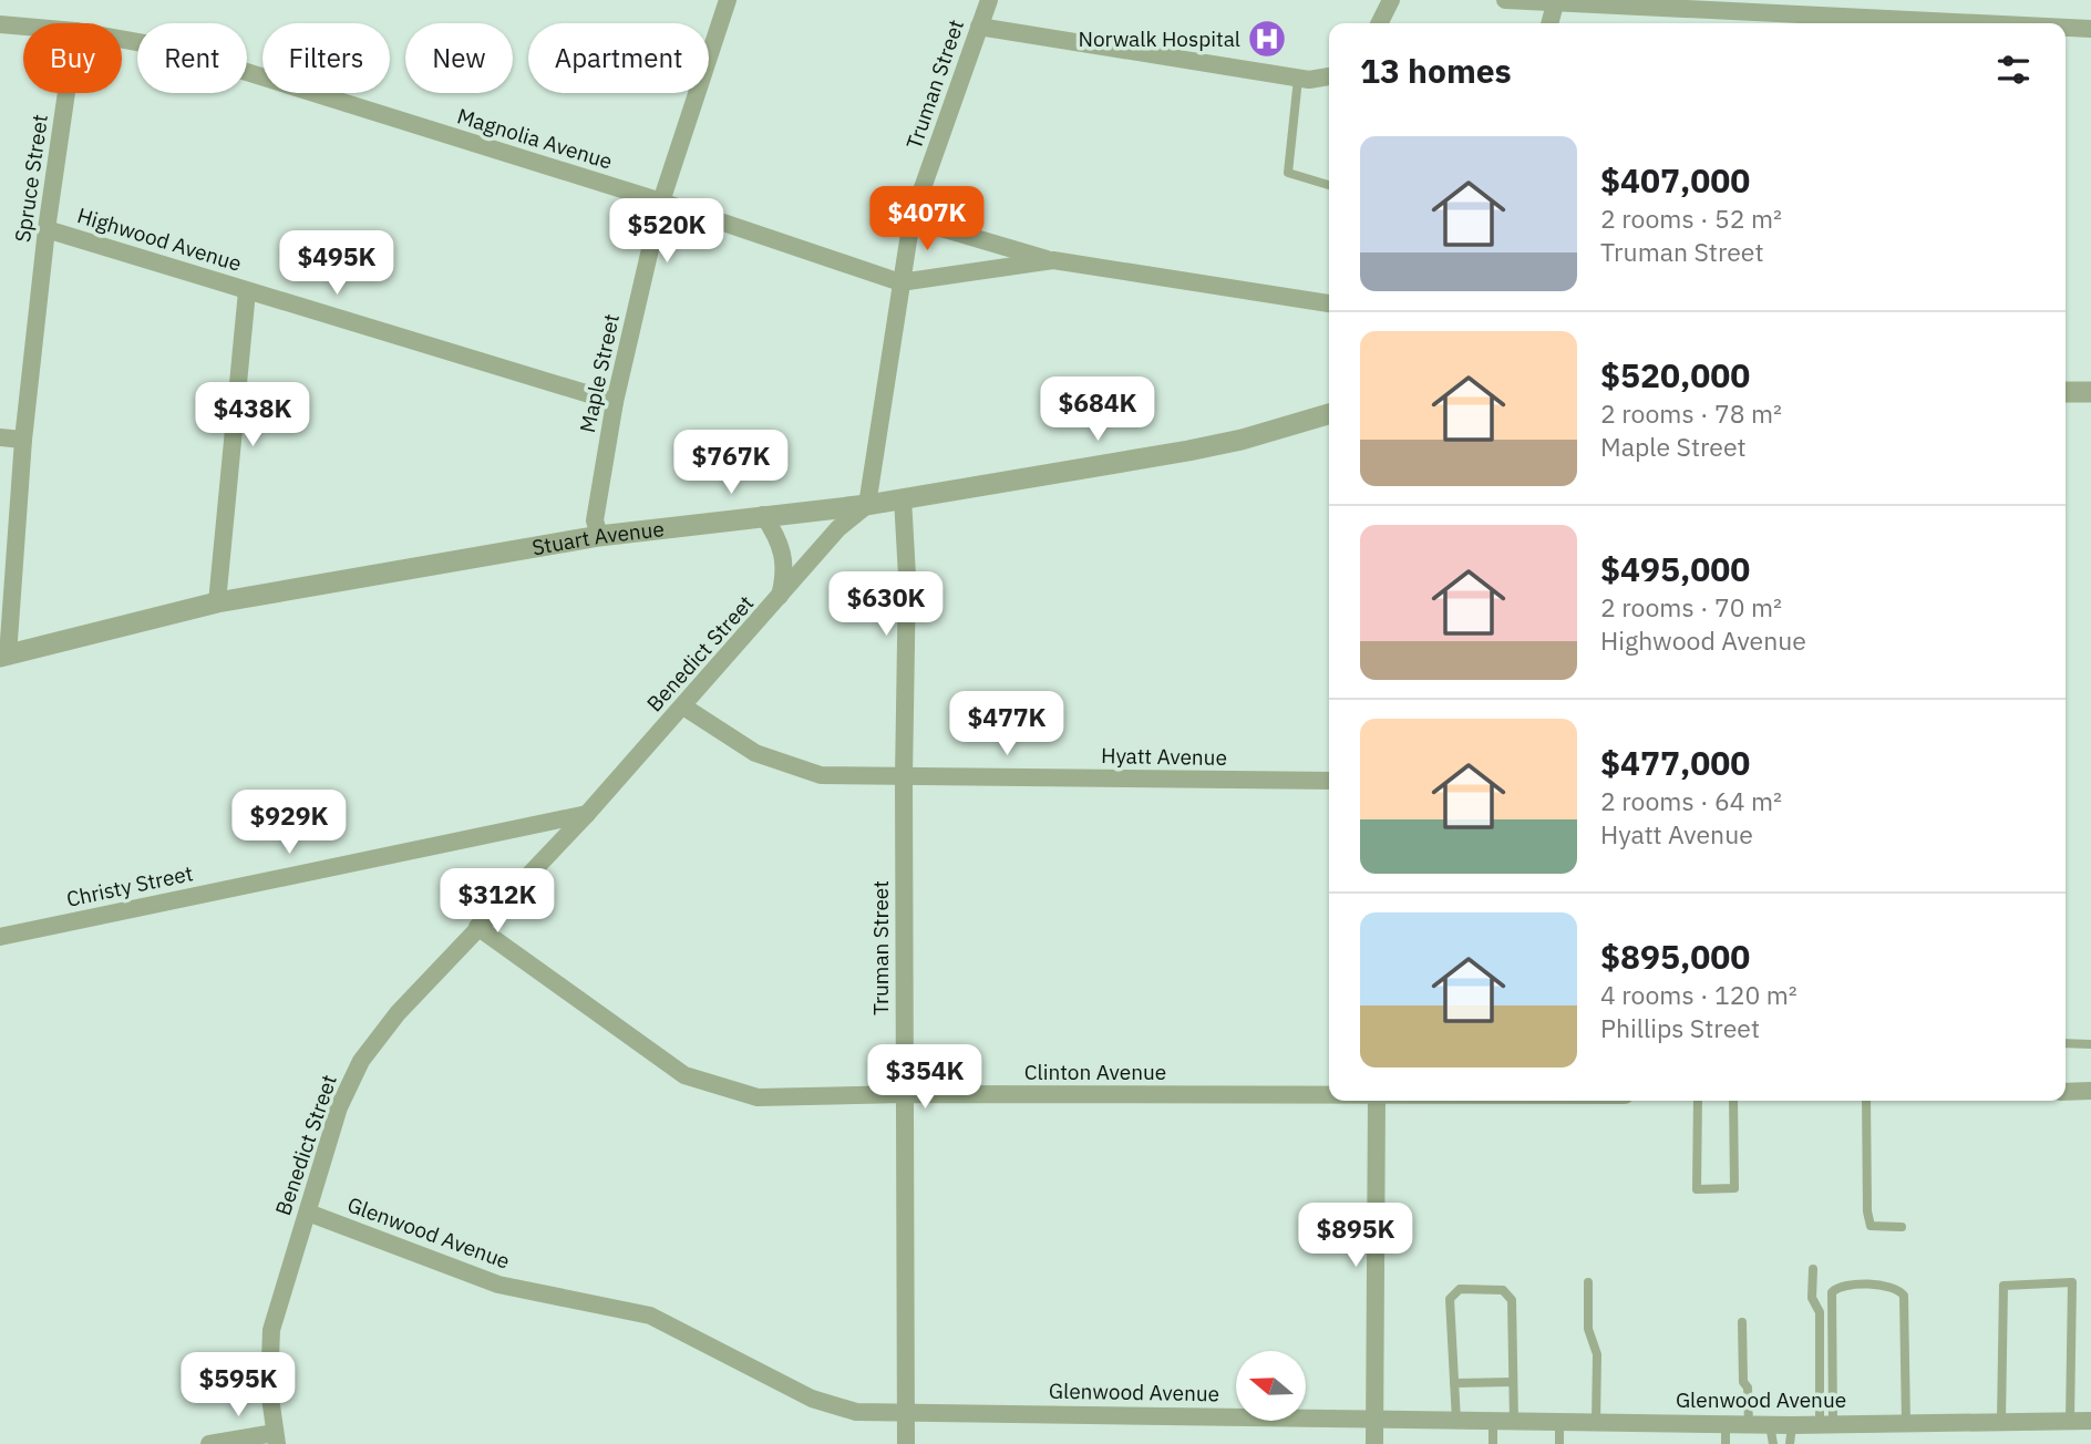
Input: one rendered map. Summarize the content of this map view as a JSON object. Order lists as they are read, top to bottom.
{
  "streets": {
    "street": [
      "Truman Street",
      "Magnolia Avenue",
      "Spruce Street",
      "Highwood Avenue",
      "Maple Street",
      "Stuart Avenue",
      "Benedict Street",
      "Hyatt Avenue",
      "Christy Street",
      "Clinton Avenue",
      "Glenwood Avenue"
    ]
  },
  "crossings": [
    ["Truman Street", "Magnolia Avenue"],
    ["Truman Street", "Stuart Avenue"],
    ["Truman Street", "Benedict Street"],
    ["Truman Street", "Hyatt Avenue"],
    ["Truman Street", "Clinton Avenue"],
    ["Truman Street", "Glenwood Avenue"],
    ["Magnolia Avenue", "Maple Street"],
    ["Spruce Street", "Highwood Avenue"],
    ["Spruce Street", "Stuart Avenue"],
    ["Highwood Avenue", "Maple Street"],
    ["Maple Street", "Stuart Avenue"],
    ["Stuart Avenue", "Benedict Street"],
    ["Benedict Street", "Hyatt Avenue"],
    ["Benedict Street", "Christy Street"],
    ["Benedict Street", "Clinton Avenue"],
    ["Benedict Street", "Glenwood Avenue"]
  ],
  "places": {
    "hospital": ["Norwalk Hospital"]
  },
  "north": "left",
  "page": {
    "chip": [
      "Buy",
      "Rent",
      "Filters",
      "New",
      "Apartment"
    ],
    "heading": "13 homes",
    "list": [
      {
        "name": "$407,000",
        "note": "2 rooms · 52 m² · Truman Street"
      },
      {
        "name": "$520,000",
        "note": "2 rooms · 78 m² · Maple Street"
      },
      {
        "name": "$495,000",
        "note": "2 rooms · 70 m² · Highwood Avenue"
      },
      {
        "name": "$477,000",
        "note": "2 rooms · 64 m² · Hyatt Avenue"
      },
      {
        "name": "$895,000",
        "note": "4 rooms · 120 m² · Phillips Street"
      }
    ],
    "price": [
      "$407K",
      "$520K",
      "$495K",
      "$684K",
      "$438K",
      "$767K",
      "$630K",
      "$477K",
      "$929K",
      "$312K",
      "$354K",
      "$895K",
      "$595K"
    ]
  }
}
